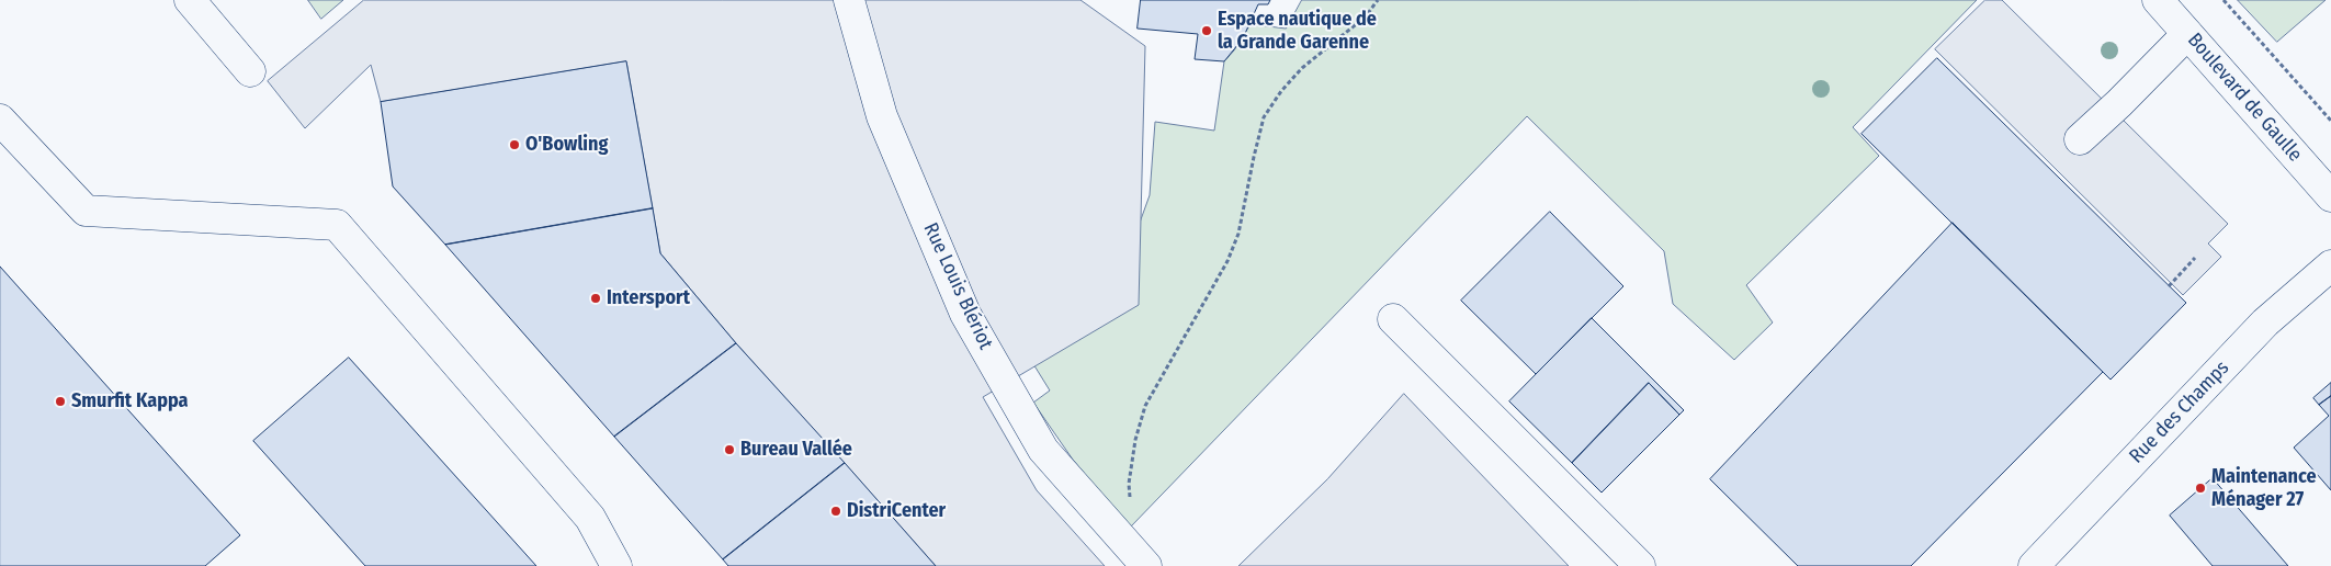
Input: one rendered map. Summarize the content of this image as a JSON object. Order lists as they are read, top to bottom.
{
  "streets": {
    "street": ["Boulevard de Gaulle", "Rue Louis Blériot", "Rue des Champs"]
  },
  "places": [
    "Espace nautique de la Grande Garenne",
    "O'Bowling",
    "Intersport",
    "Smurfit Kappa",
    "Bureau Vallée",
    "Maintenance Ménager 27",
    "DistriCenter"
  ]
}
